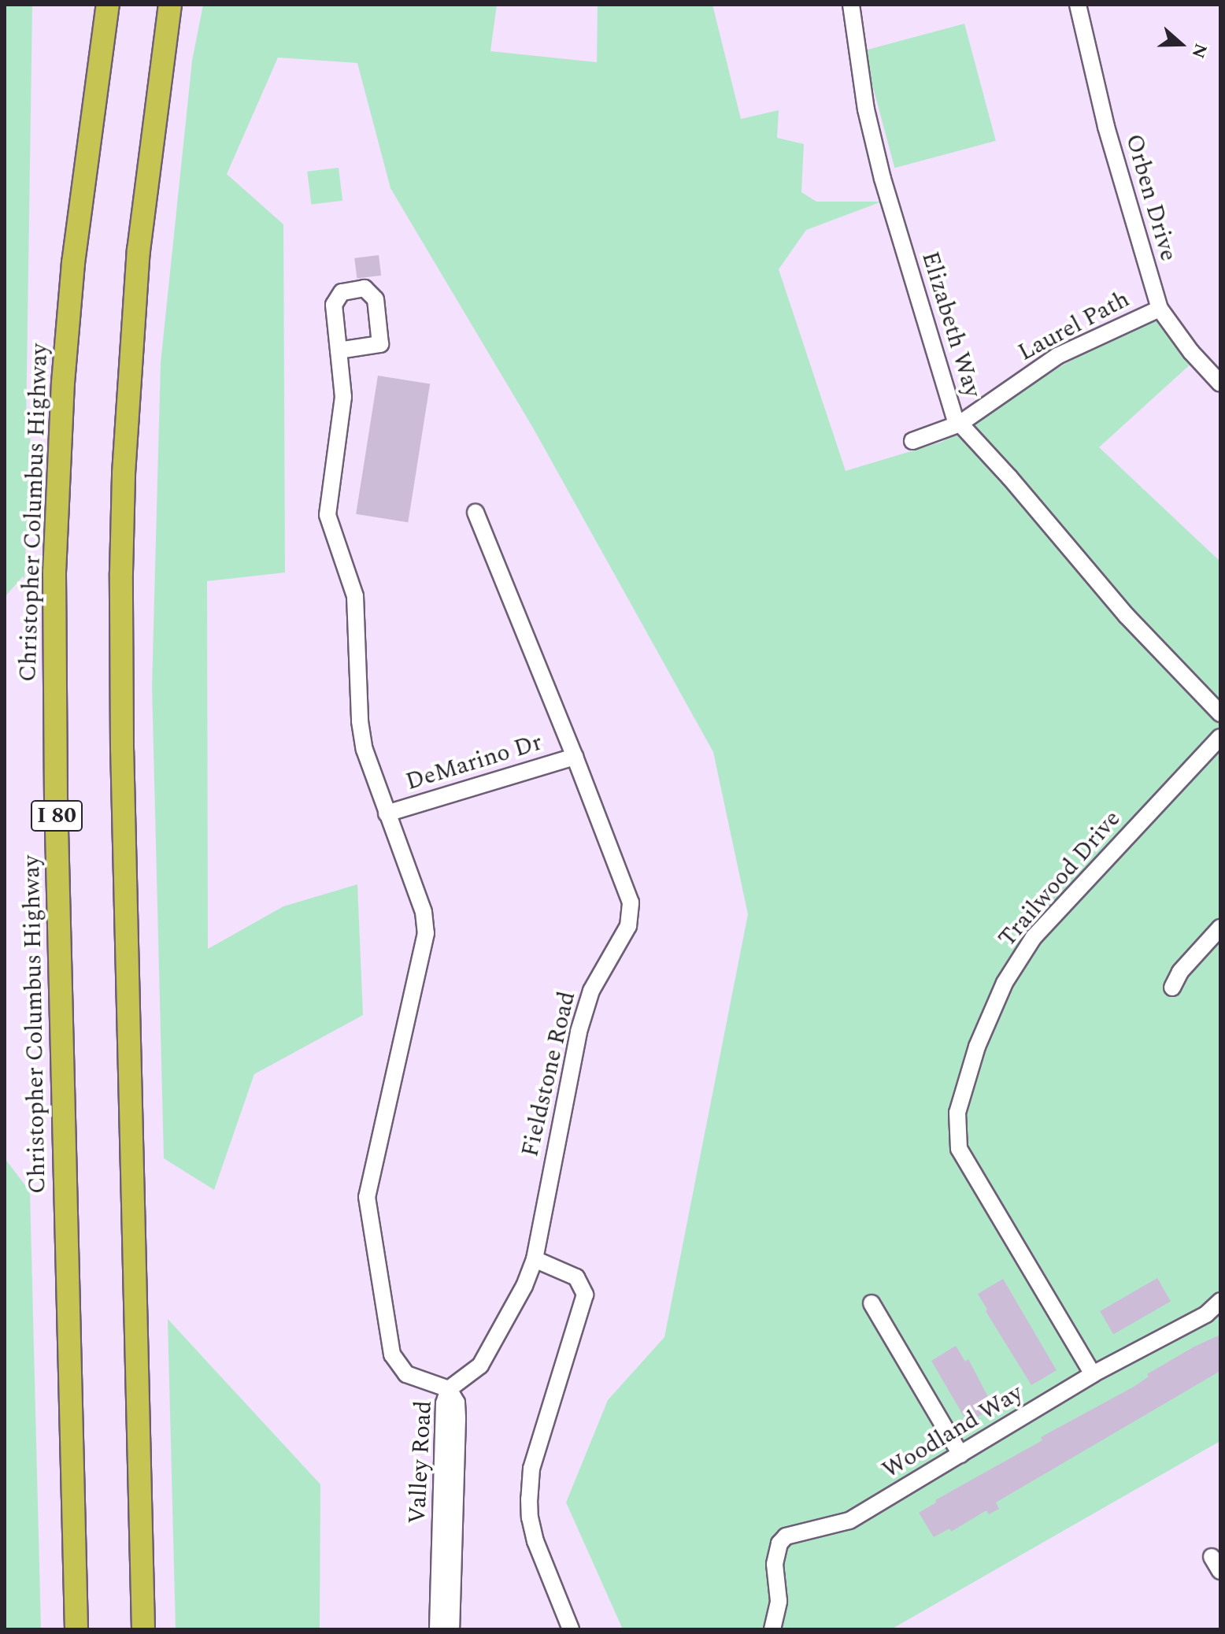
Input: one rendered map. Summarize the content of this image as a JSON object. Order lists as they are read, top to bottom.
{
  "streets": {
    "highway": ["Christopher Columbus Highway", "I 80"],
    "street": [
      "Orben Drive",
      "Elizabeth Way",
      "Laurel Path",
      "DeMarino Dr",
      "Trailwood Drive",
      "Fieldstone Road",
      "Woodland Way",
      "Valley Road"
    ]
  },
  "crossings": [
    ["Orben Drive", "Laurel Path"],
    ["Elizabeth Way", "Laurel Path"],
    ["DeMarino Dr", "Fieldstone Road"],
    ["Trailwood Drive", "Woodland Way"],
    ["Fieldstone Road", "Valley Road"]
  ],
  "north": "right"
}
